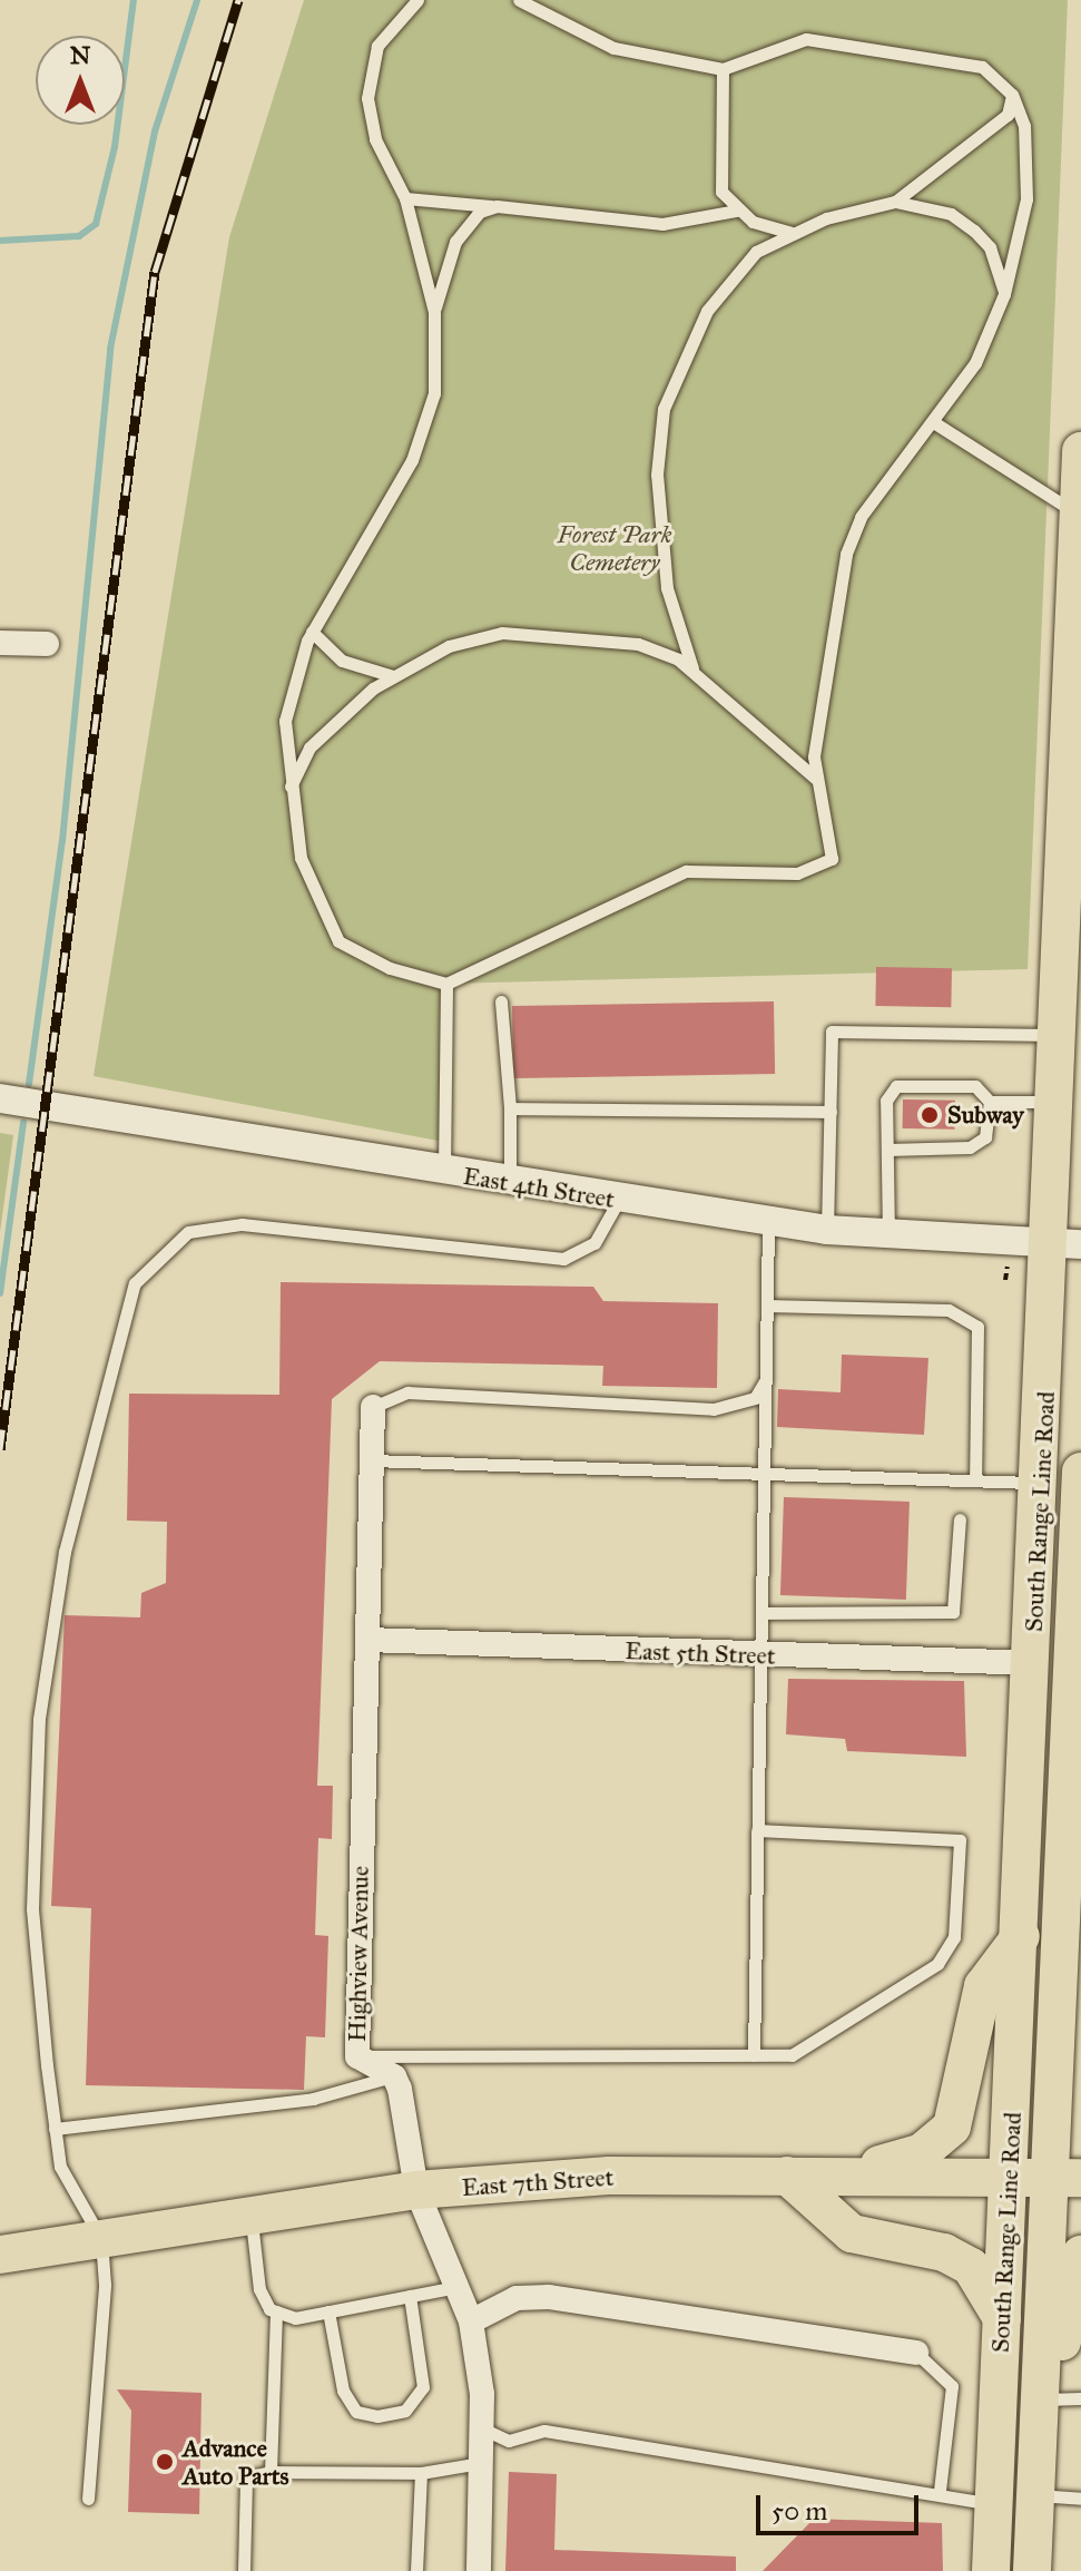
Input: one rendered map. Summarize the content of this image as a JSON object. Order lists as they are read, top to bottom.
{
  "streets": {
    "main road": ["South Range Line Road", "East 7th Street"],
    "street": ["East 4th Street", "East 5th Street", "Highview Avenue"]
  },
  "crossings": [
    ["East 4th Street", "South Range Line Road"],
    ["South Range Line Road", "East 5th Street"],
    ["South Range Line Road", "East 7th Street"],
    ["East 5th Street", "Highview Avenue"]
  ],
  "parks": ["Forest Park Cemetery"],
  "places": ["Subway", "Advance Auto Parts"],
  "scale_bar": "50 m",
  "north": "top"
}
